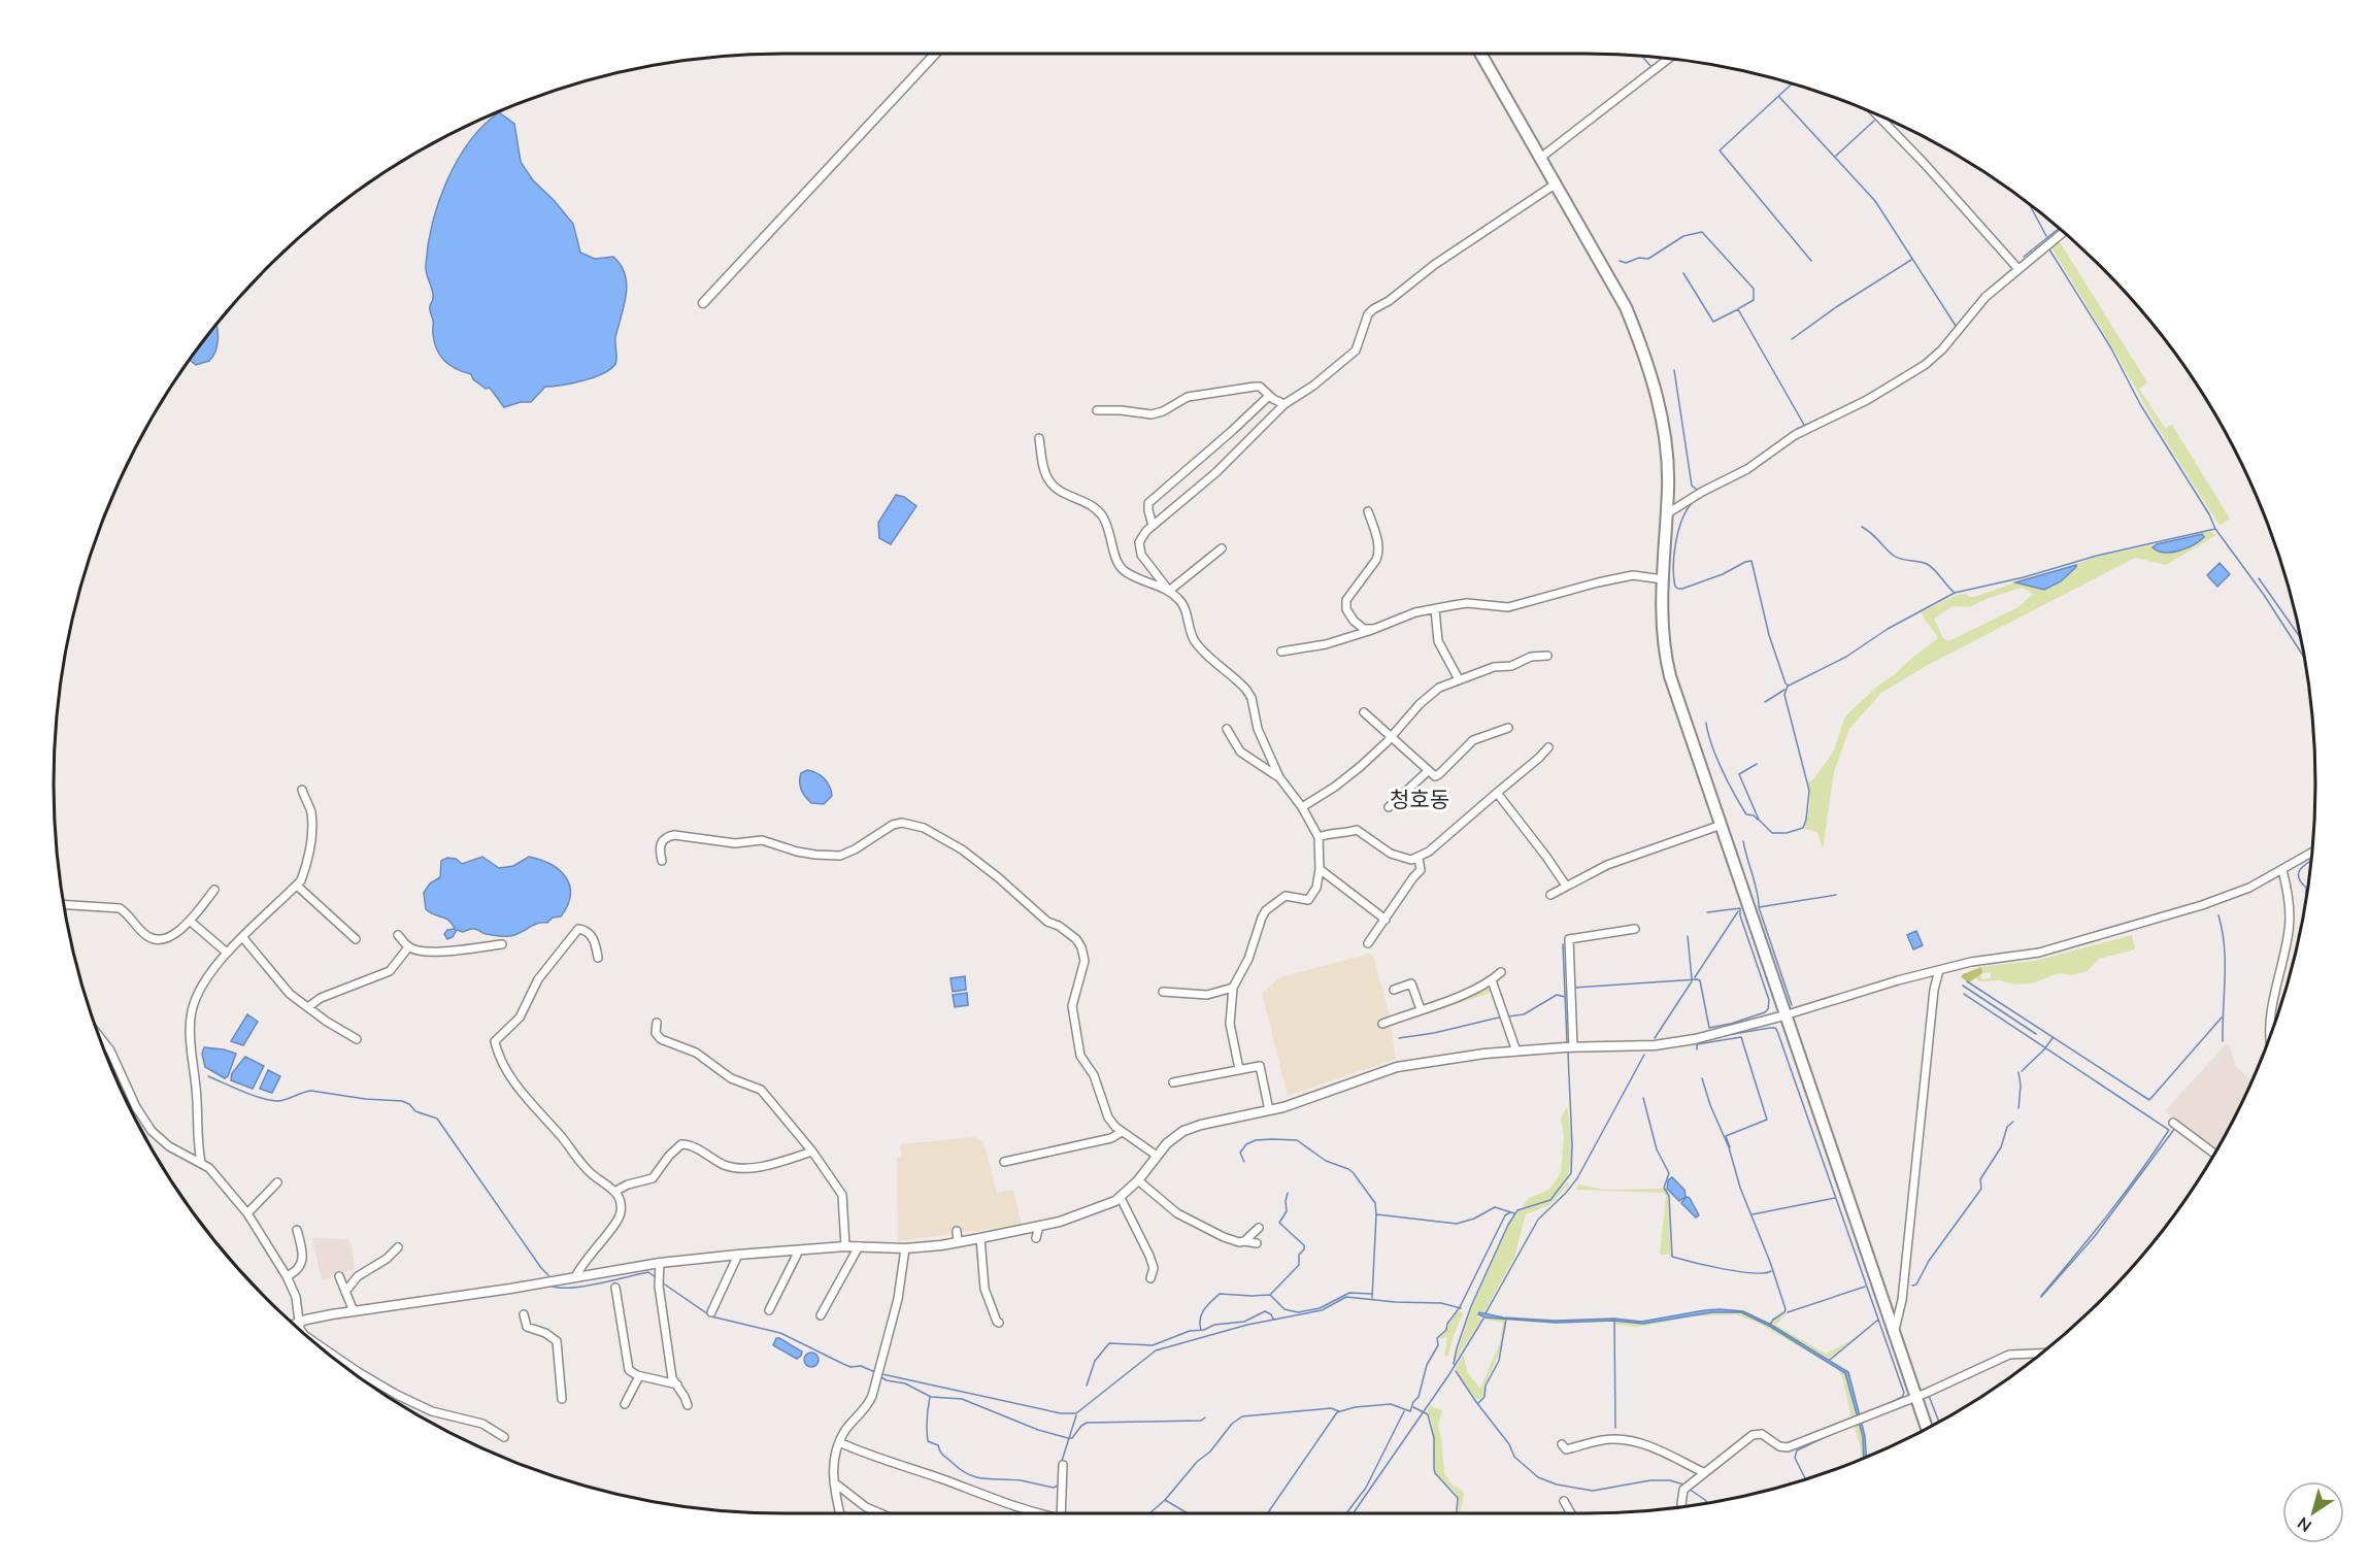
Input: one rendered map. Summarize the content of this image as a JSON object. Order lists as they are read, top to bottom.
{
  "districts": ["청호동"],
  "north": "bottom left"
}
